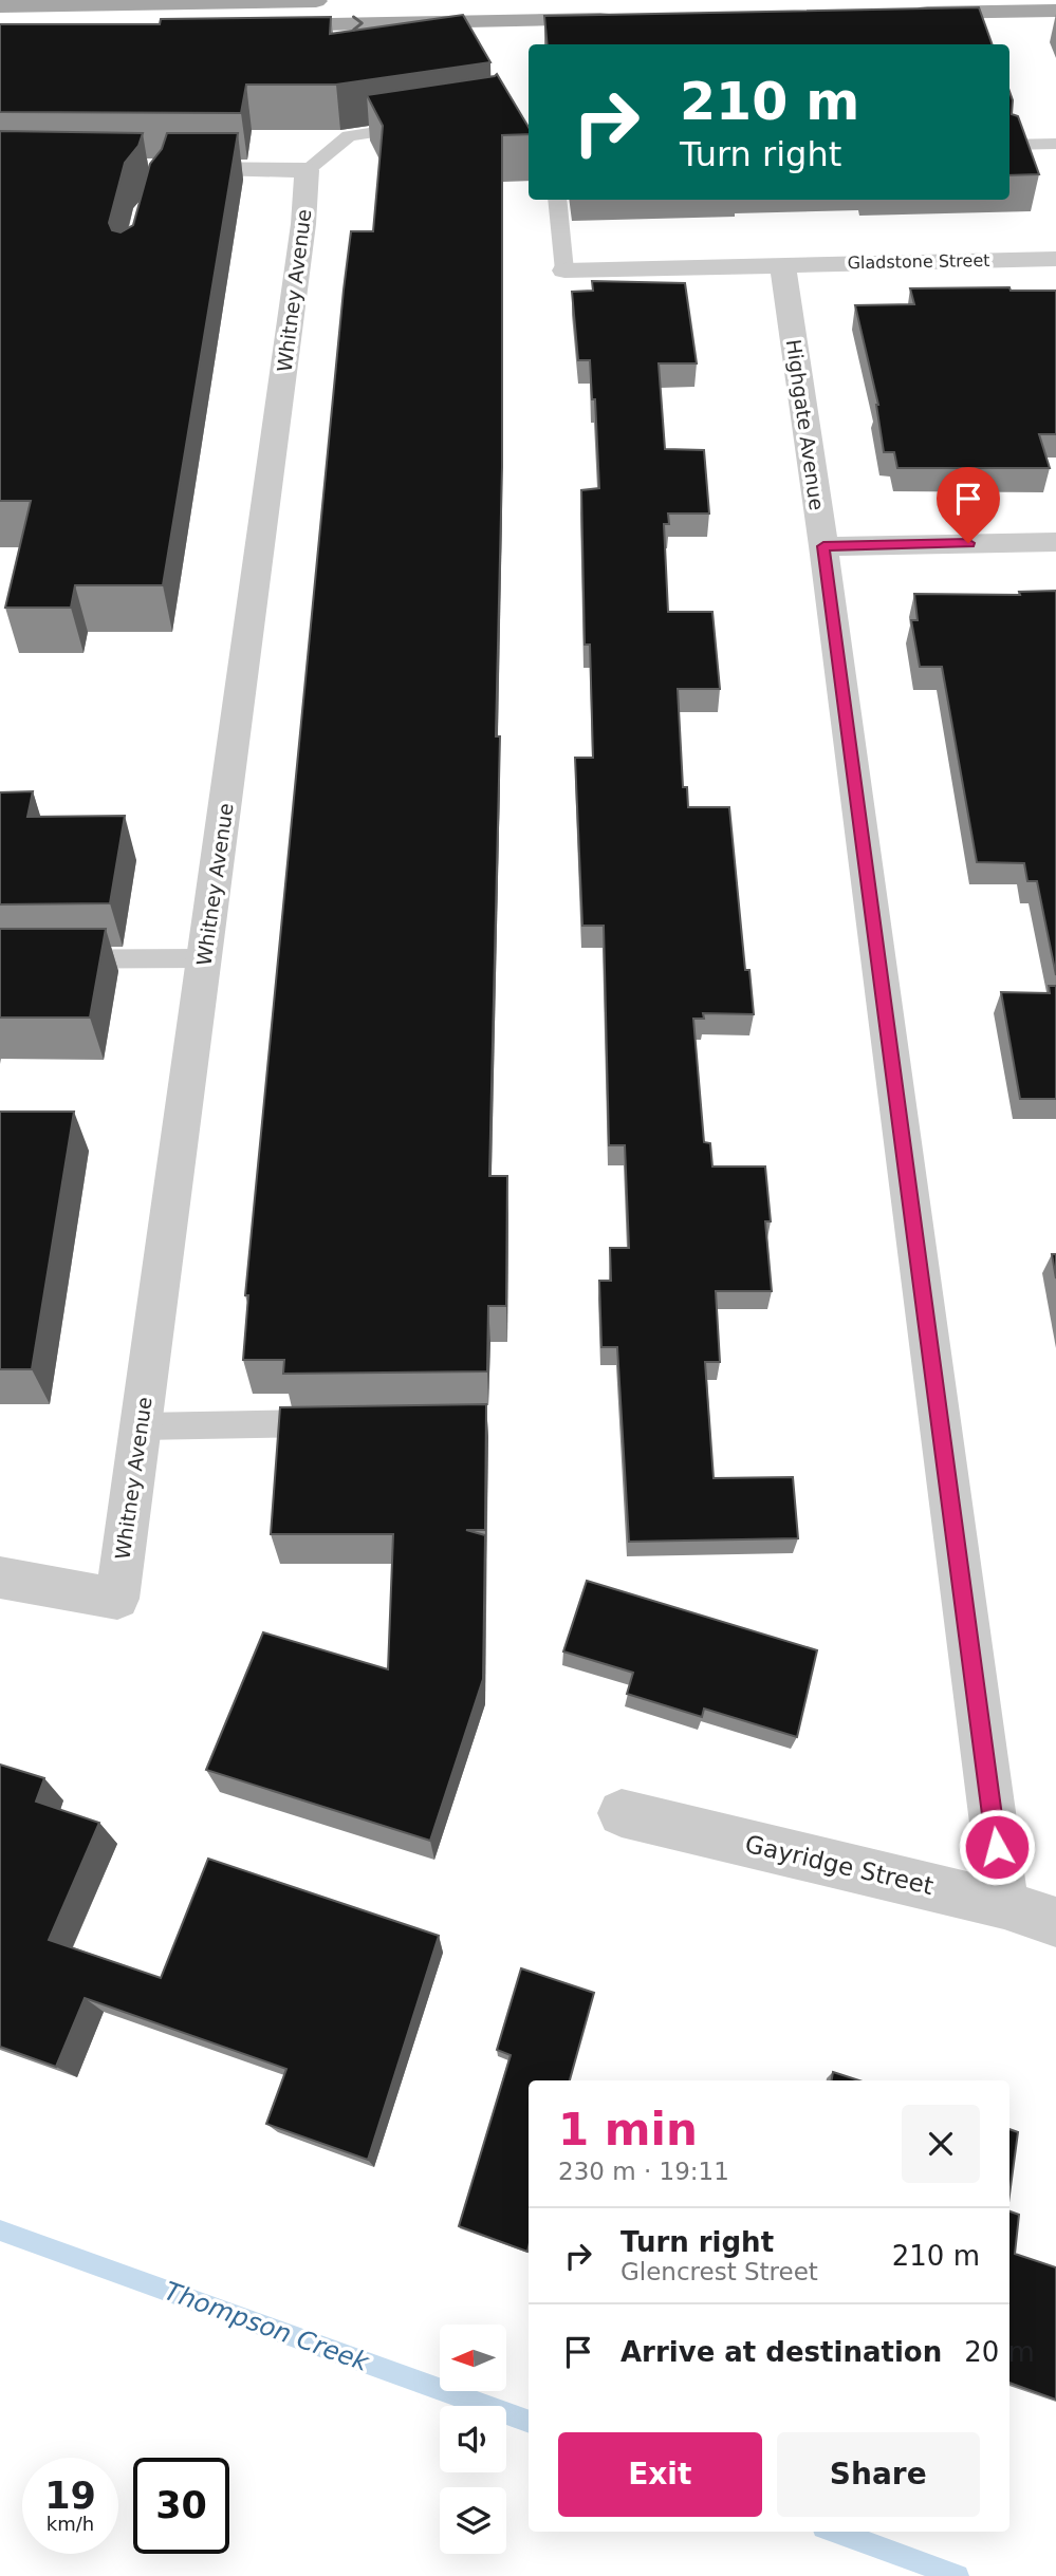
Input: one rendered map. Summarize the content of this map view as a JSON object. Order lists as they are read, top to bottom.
{
  "streets": {
    "street": [
      "Gladstone Street",
      "Whitney Avenue",
      "Highgate Avenue",
      "Gayridge Street"
    ]
  },
  "crossings": [
    ["Gladstone Street", "Highgate Avenue"],
    ["Highgate Avenue", "Gayridge Street"]
  ],
  "water": ["Thompson Creek"],
  "north": "left",
  "page": {
    "turn": ["210 m", "Turn right"],
    "heading": ["1 min", "230 m · 19:11"],
    "list": [
      {
        "name": "Turn right",
        "note": "Glencrest Street",
        "value": "210 m"
      },
      {
        "name": "Arrive at destination",
        "value": "20 m"
      }
    ],
    "buttons": ["Exit", "Share"],
    "speed": "19 km/h",
    "limit": "30"
  }
}
